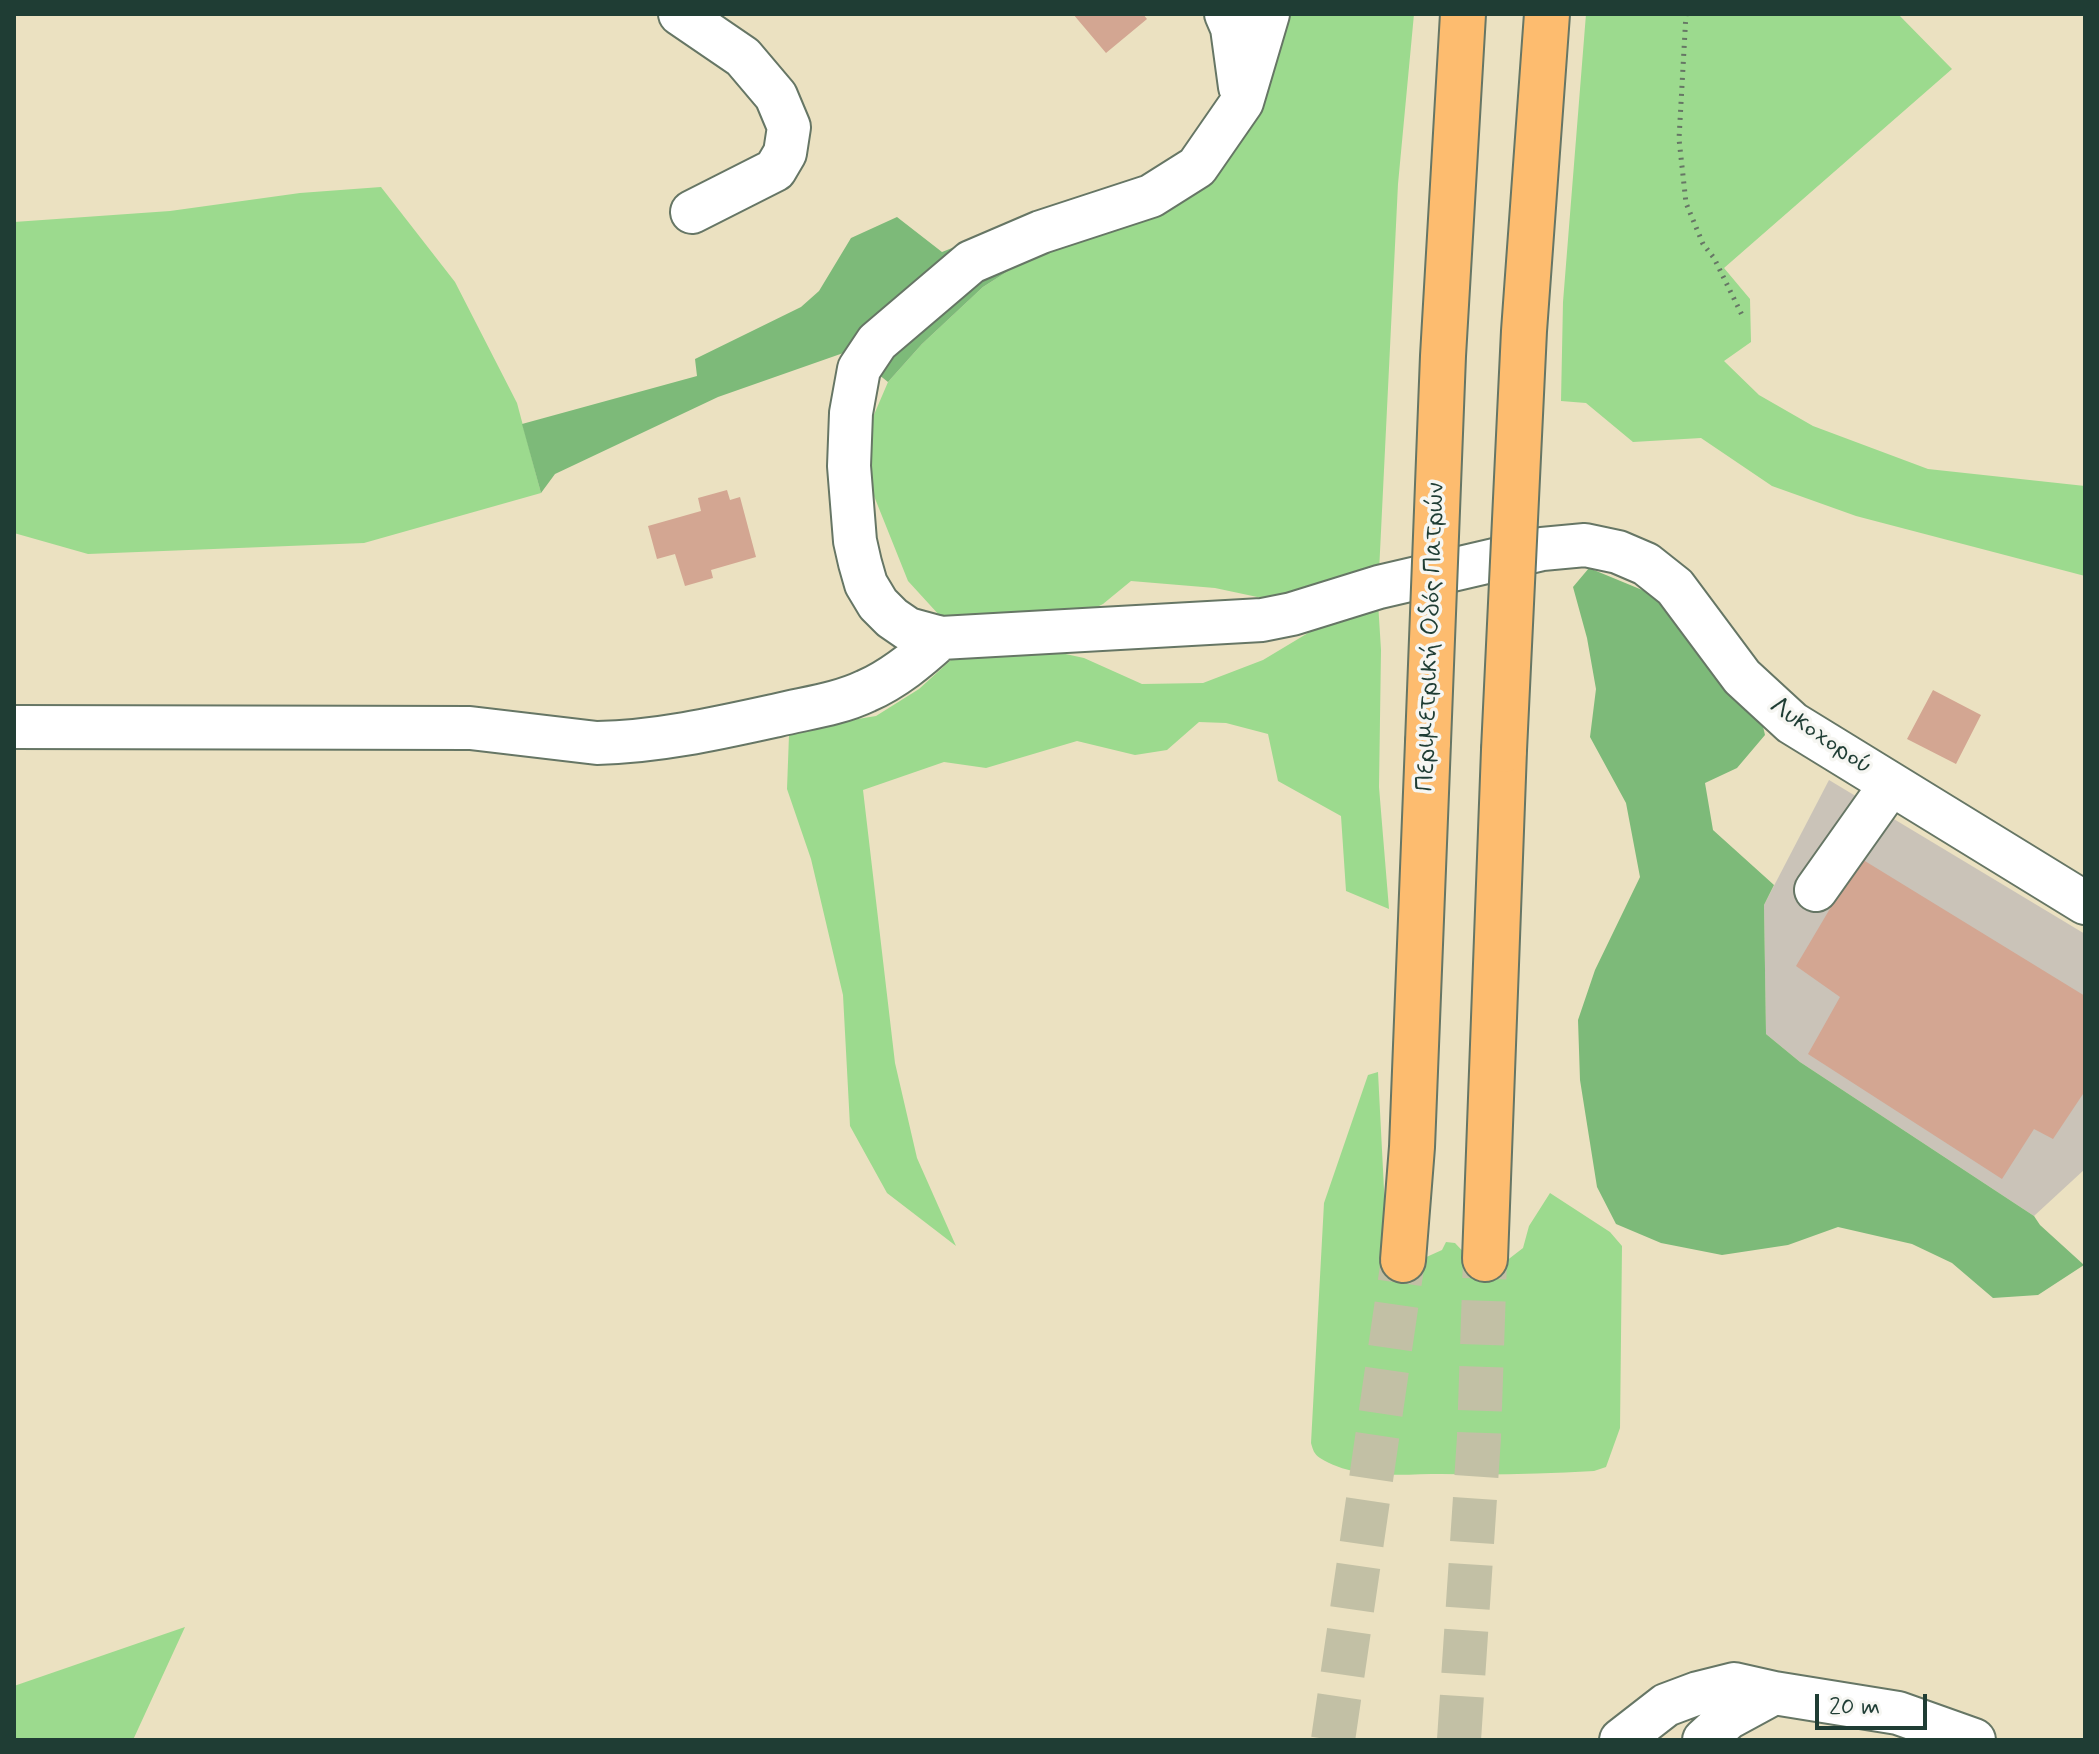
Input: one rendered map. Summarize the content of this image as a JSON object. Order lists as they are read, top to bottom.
{
  "streets": {
    "highway": ["Περιμετρική Οδός Πατρών"],
    "street": ["Λυκοχορού"]
  },
  "scale_bar": "20 m"
}
